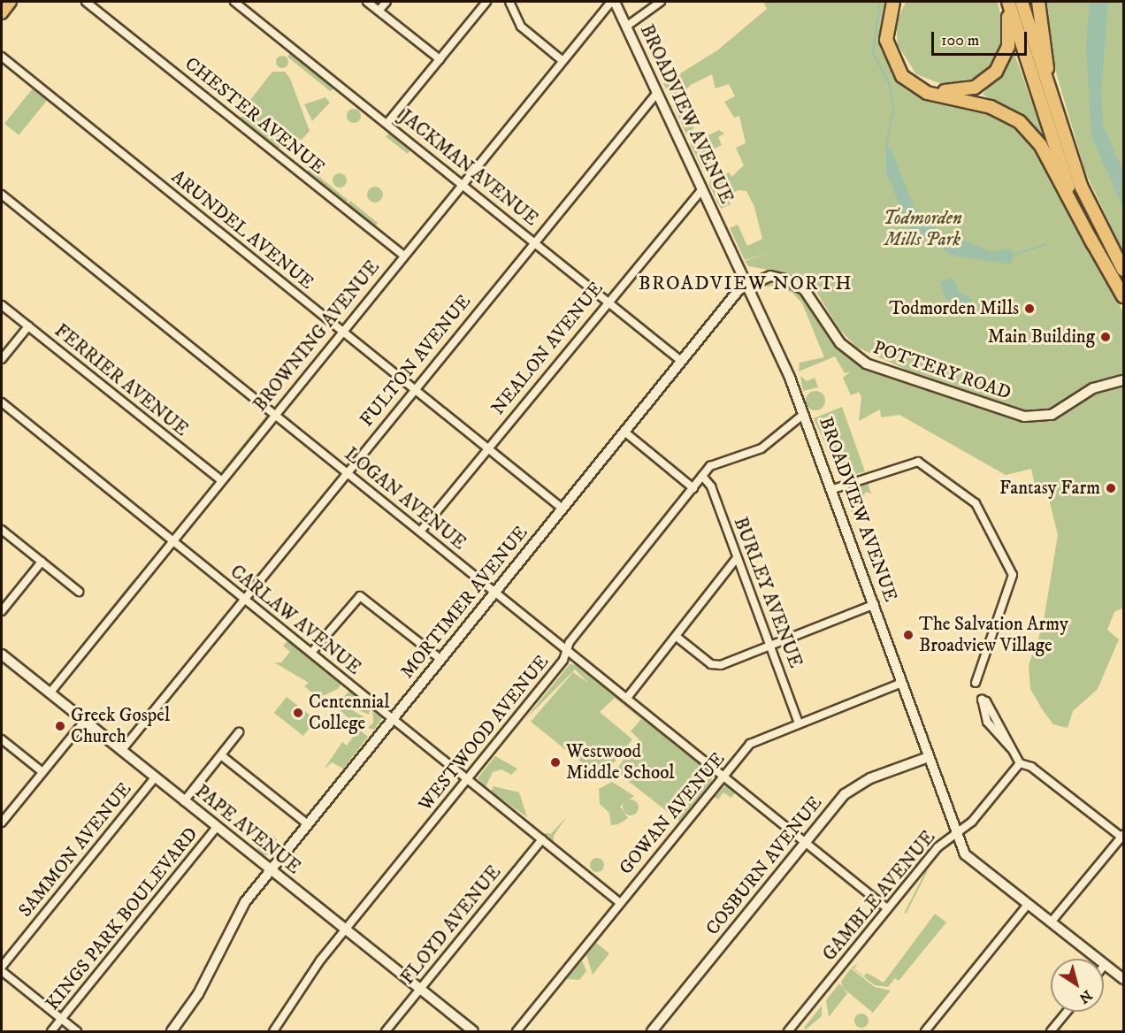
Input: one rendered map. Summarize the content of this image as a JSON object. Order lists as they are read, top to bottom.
{
  "streets": {
    "street": [
      "BROADVIEW AVENUE",
      "CHESTER AVENUE",
      "JACKMAN AVENUE",
      "ARUNDEL AVENUE",
      "BROWNING AVENUE",
      "NEALON AVENUE",
      "FULTON AVENUE",
      "POTTERY ROAD",
      "FERRIER AVENUE",
      "LOGAN AVENUE",
      "BURLEY AVENUE",
      "MORTIMER AVENUE",
      "CARLAW AVENUE",
      "WESTWOOD AVENUE",
      "GOWAN AVENUE",
      "PAPE AVENUE",
      "SAMMON AVENUE",
      "COSBURN AVENUE",
      "GAMBLE AVENUE",
      "KINGS PARK BOULEVARD",
      "FLOYD AVENUE"
    ]
  },
  "crossings": [
    ["BROADVIEW AVENUE", "BROWNING AVENUE"],
    ["BROADVIEW AVENUE", "NEALON AVENUE"],
    ["BROADVIEW AVENUE", "FULTON AVENUE"],
    ["BROADVIEW AVENUE", "POTTERY ROAD"],
    ["BROADVIEW AVENUE", "MORTIMER AVENUE"],
    ["BROADVIEW AVENUE", "WESTWOOD AVENUE"],
    ["BROADVIEW AVENUE", "GOWAN AVENUE"],
    ["BROADVIEW AVENUE", "COSBURN AVENUE"],
    ["BROADVIEW AVENUE", "GAMBLE AVENUE"],
    ["CHESTER AVENUE", "BROWNING AVENUE"],
    ["JACKMAN AVENUE", "BROWNING AVENUE"],
    ["JACKMAN AVENUE", "NEALON AVENUE"],
    ["JACKMAN AVENUE", "FULTON AVENUE"],
    ["JACKMAN AVENUE", "MORTIMER AVENUE"],
    ["ARUNDEL AVENUE", "BROWNING AVENUE"],
    ["ARUNDEL AVENUE", "NEALON AVENUE"],
    ["ARUNDEL AVENUE", "FULTON AVENUE"],
    ["ARUNDEL AVENUE", "MORTIMER AVENUE"],
    ["BROWNING AVENUE", "FERRIER AVENUE"],
    ["BROWNING AVENUE", "LOGAN AVENUE"],
    ["BROWNING AVENUE", "CARLAW AVENUE"],
    ["BROWNING AVENUE", "PAPE AVENUE"],
    ["NEALON AVENUE", "LOGAN AVENUE"],
    ["FULTON AVENUE", "LOGAN AVENUE"],
    ["FULTON AVENUE", "CARLAW AVENUE"],
    ["FULTON AVENUE", "PAPE AVENUE"],
    ["POTTERY ROAD", "MORTIMER AVENUE"],
    ["LOGAN AVENUE", "MORTIMER AVENUE"],
    ["LOGAN AVENUE", "WESTWOOD AVENUE"],
    ["LOGAN AVENUE", "GOWAN AVENUE"],
    ["LOGAN AVENUE", "COSBURN AVENUE"],
    ["LOGAN AVENUE", "GAMBLE AVENUE"],
    ["BURLEY AVENUE", "WESTWOOD AVENUE"],
    ["BURLEY AVENUE", "GOWAN AVENUE"],
    ["MORTIMER AVENUE", "CARLAW AVENUE"],
    ["MORTIMER AVENUE", "PAPE AVENUE"],
    ["CARLAW AVENUE", "WESTWOOD AVENUE"],
    ["CARLAW AVENUE", "GOWAN AVENUE"],
    ["CARLAW AVENUE", "FLOYD AVENUE"],
    ["WESTWOOD AVENUE", "PAPE AVENUE"],
    ["PAPE AVENUE", "SAMMON AVENUE"],
    ["PAPE AVENUE", "KINGS PARK BOULEVARD"],
    ["PAPE AVENUE", "FLOYD AVENUE"]
  ],
  "districts": ["BROADVIEW NORTH"],
  "parks": ["Todmorden Mills Park"],
  "places": [
    "Todmorden Mills",
    "Main Building",
    "Fantasy Farm",
    "The Salvation Army Broadview Village",
    "Centennial College",
    "Greek Gospel Church",
    "Westwood Middle School"
  ],
  "scale_bar": "100 m",
  "north": "bottom right"
}
